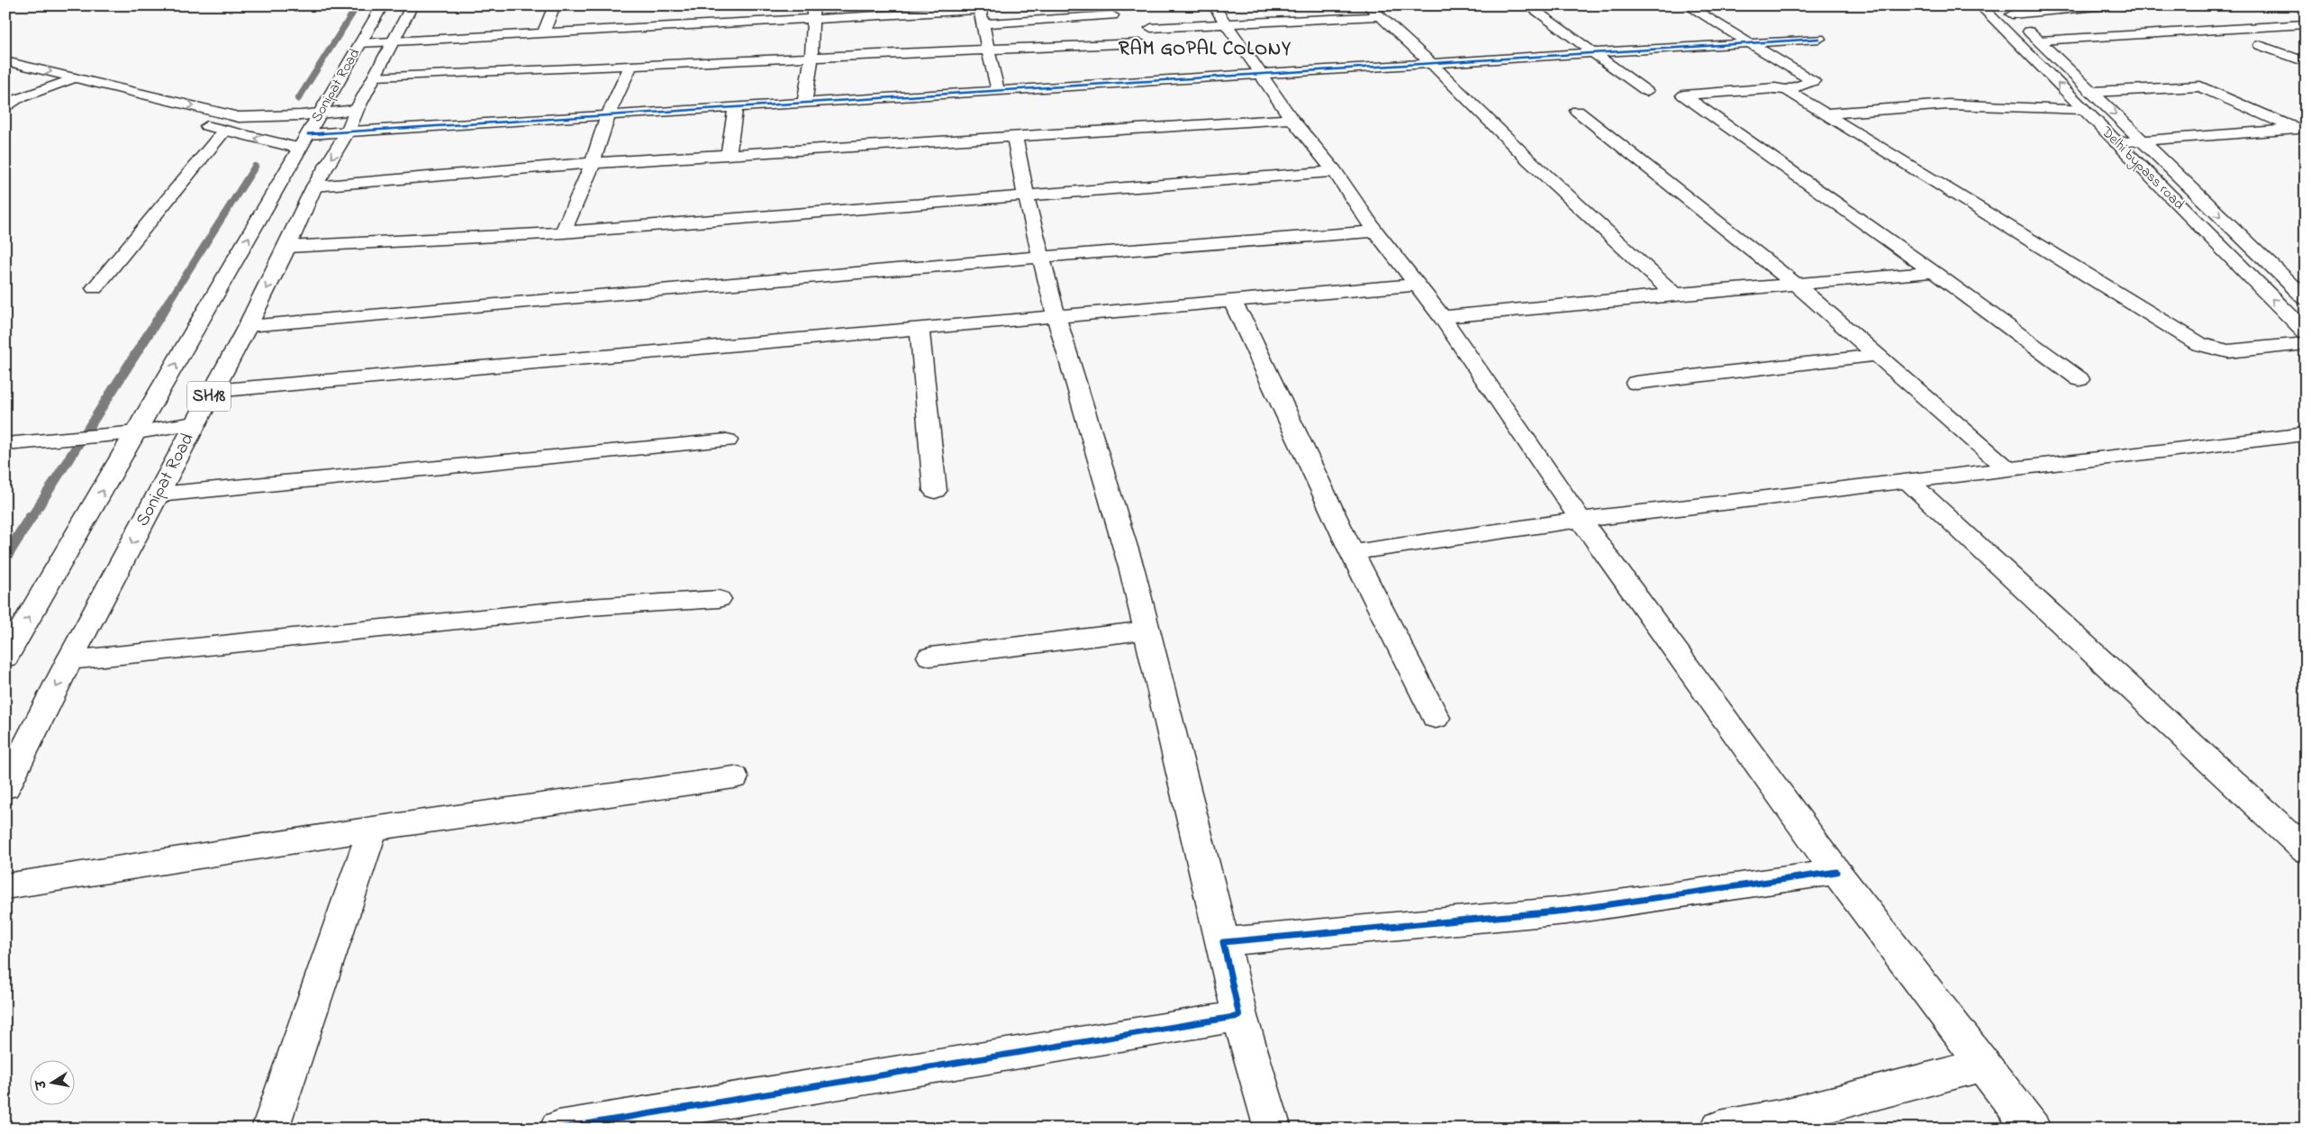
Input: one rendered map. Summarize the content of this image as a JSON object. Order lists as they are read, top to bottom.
{
  "streets": {
    "street": ["Sonipat Road", "Delhi bypass road", "SH18"]
  },
  "districts": ["RAM GOPAL COLONY"],
  "north": "left"
}
